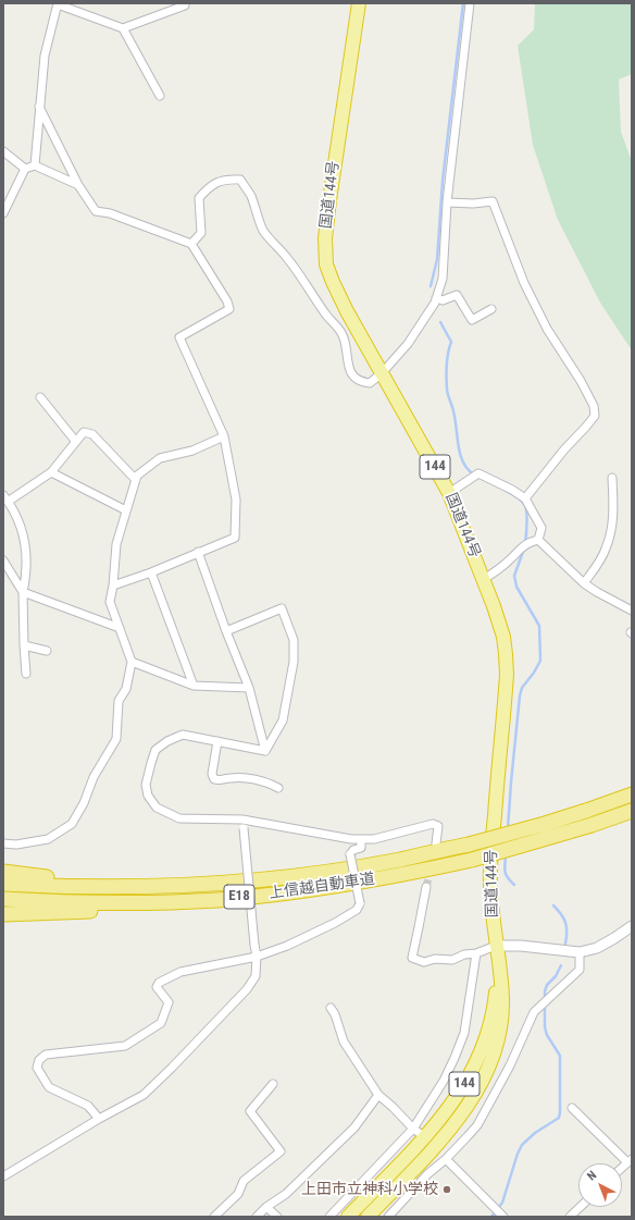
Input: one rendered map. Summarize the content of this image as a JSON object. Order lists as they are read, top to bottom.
{
  "streets": {
    "highway": [
      "国道144号",
      "144",
      "上信越自動車道",
      "E18"
    ]
  },
  "places": ["上田市立神科小学校"],
  "north": "top left"
}
